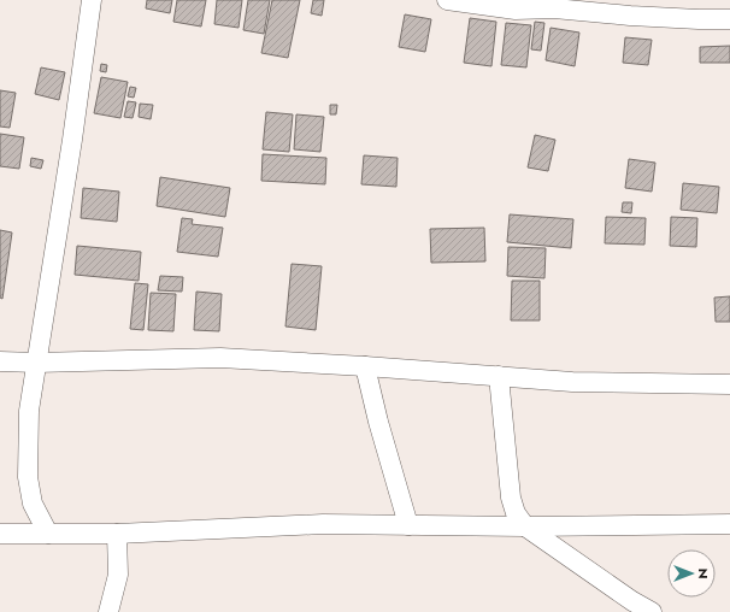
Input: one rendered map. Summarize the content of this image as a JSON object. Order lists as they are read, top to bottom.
{
  "north": "right"
}
